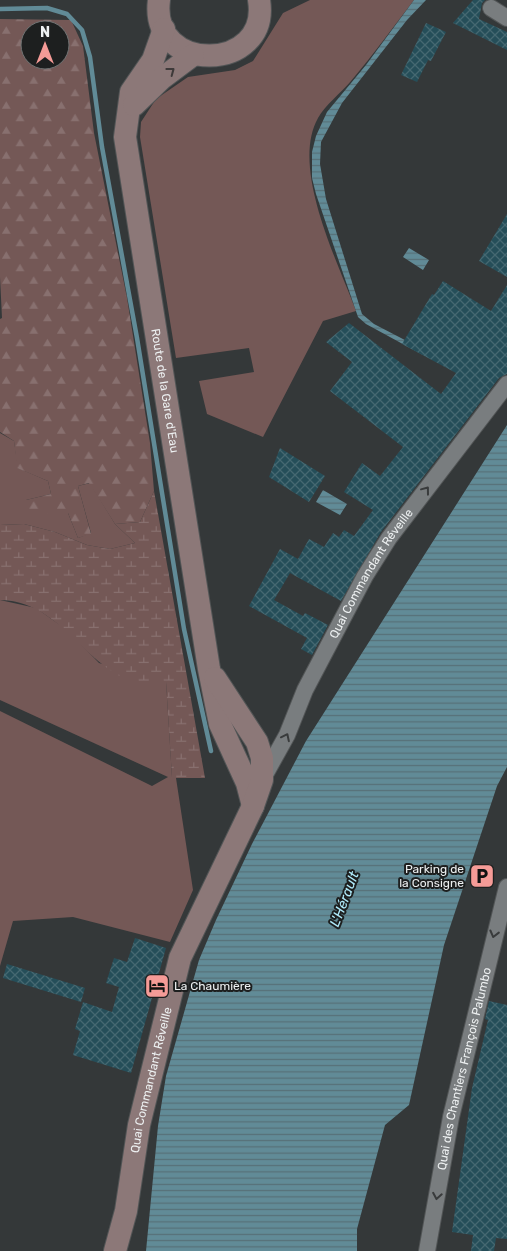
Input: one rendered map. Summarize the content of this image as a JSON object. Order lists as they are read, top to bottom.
{
  "streets": {
    "main road": ["Route de la Gare d'Eau", "Quai Commandant Réveille"],
    "street": ["Quai des Chantiers François Palumbo"]
  },
  "crossings": [
    ["Route de la Gare d'Eau", "Quai Commandant Réveille"]
  ],
  "one_way": ["Quai Commandant Réveille", "Quai des Chantiers François Palumbo"],
  "water": ["L'Hérault"],
  "places": {
    "parking": ["Parking de la Consigne"],
    "hotel": ["La Chaumière"]
  },
  "north": "top"
}
